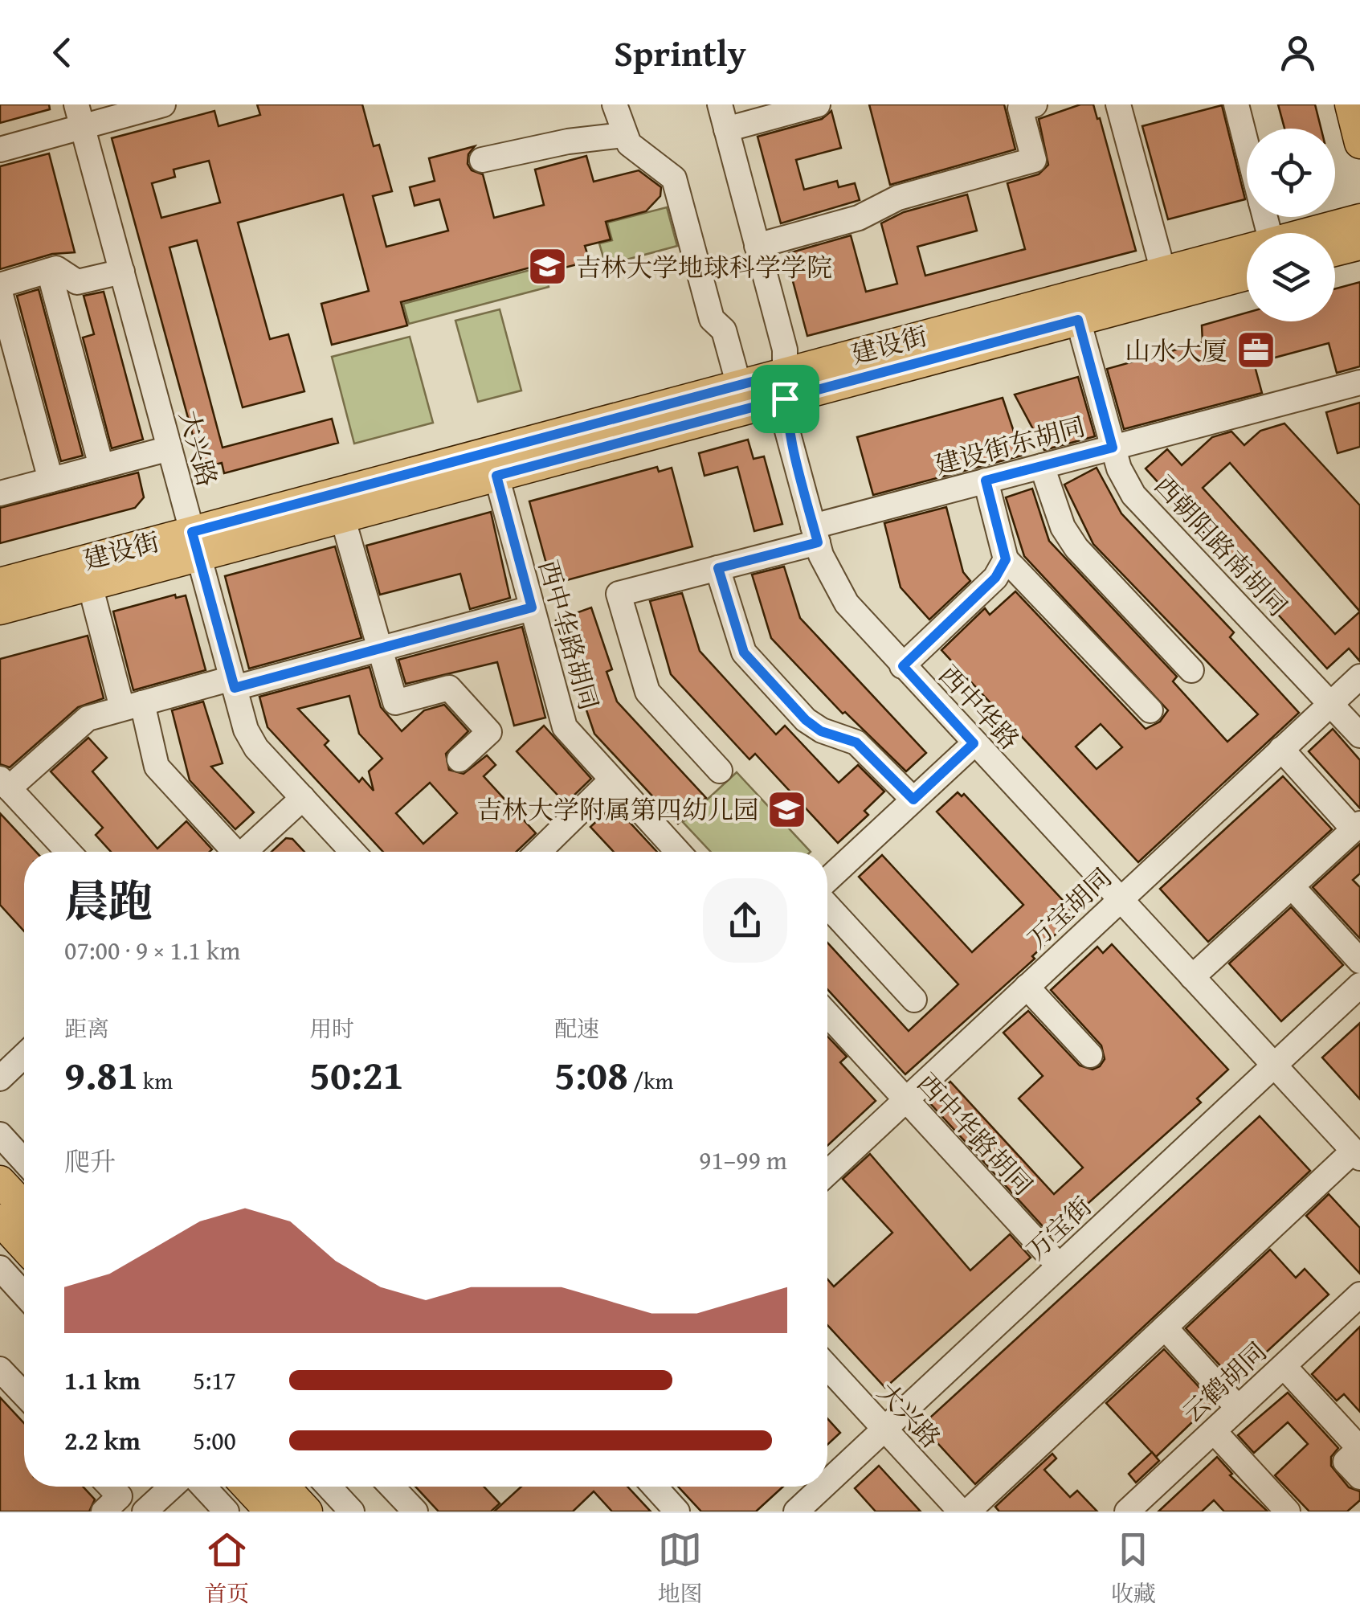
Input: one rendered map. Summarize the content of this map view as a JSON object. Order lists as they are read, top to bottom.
{
  "streets": {
    "main road": ["建设街"],
    "street": [
      "建设街东胡同",
      "大兴路",
      "西朝阳路南胡同",
      "西中华路胡同",
      "西中华路",
      "万宝胡同",
      "万宝街",
      "云鹤胡同"
    ]
  },
  "crossings": [
    ["建设街", "大兴路"],
    ["建设街", "西朝阳路南胡同"],
    ["建设街", "西中华路胡同"],
    ["建设街", "西中华路"],
    ["建设街东胡同", "西朝阳路南胡同"],
    ["建设街东胡同", "西中华路"],
    ["大兴路", "万宝街"],
    ["西朝阳路南胡同", "万宝胡同"],
    ["西中华路胡同", "万宝胡同"],
    ["西中华路胡同", "万宝街"],
    ["西中华路", "万宝胡同"],
    ["西中华路", "万宝街"]
  ],
  "places": {
    "school or university": ["吉林大学地球科学学院", "吉林大学附属第四幼儿园"],
    "office": ["山水大厦"]
  },
  "page": {
    "header": "Sprintly",
    "heading": ["晨跑", "07:00 · 9 × 1.1 km"],
    "stats": [
      ["距离", "9.81 km"],
      ["用时", "50:21"],
      ["配速", "5:08 /km"]
    ],
    "chart": ["爬升", "91–99 m"],
    "list": [
      {
        "name": "1.1 km",
        "note": "5:17"
      },
      {
        "name": "2.2 km",
        "note": "5:00"
      }
    ],
    "tabs": ["首页", "地图", "收藏"]
  }
}
